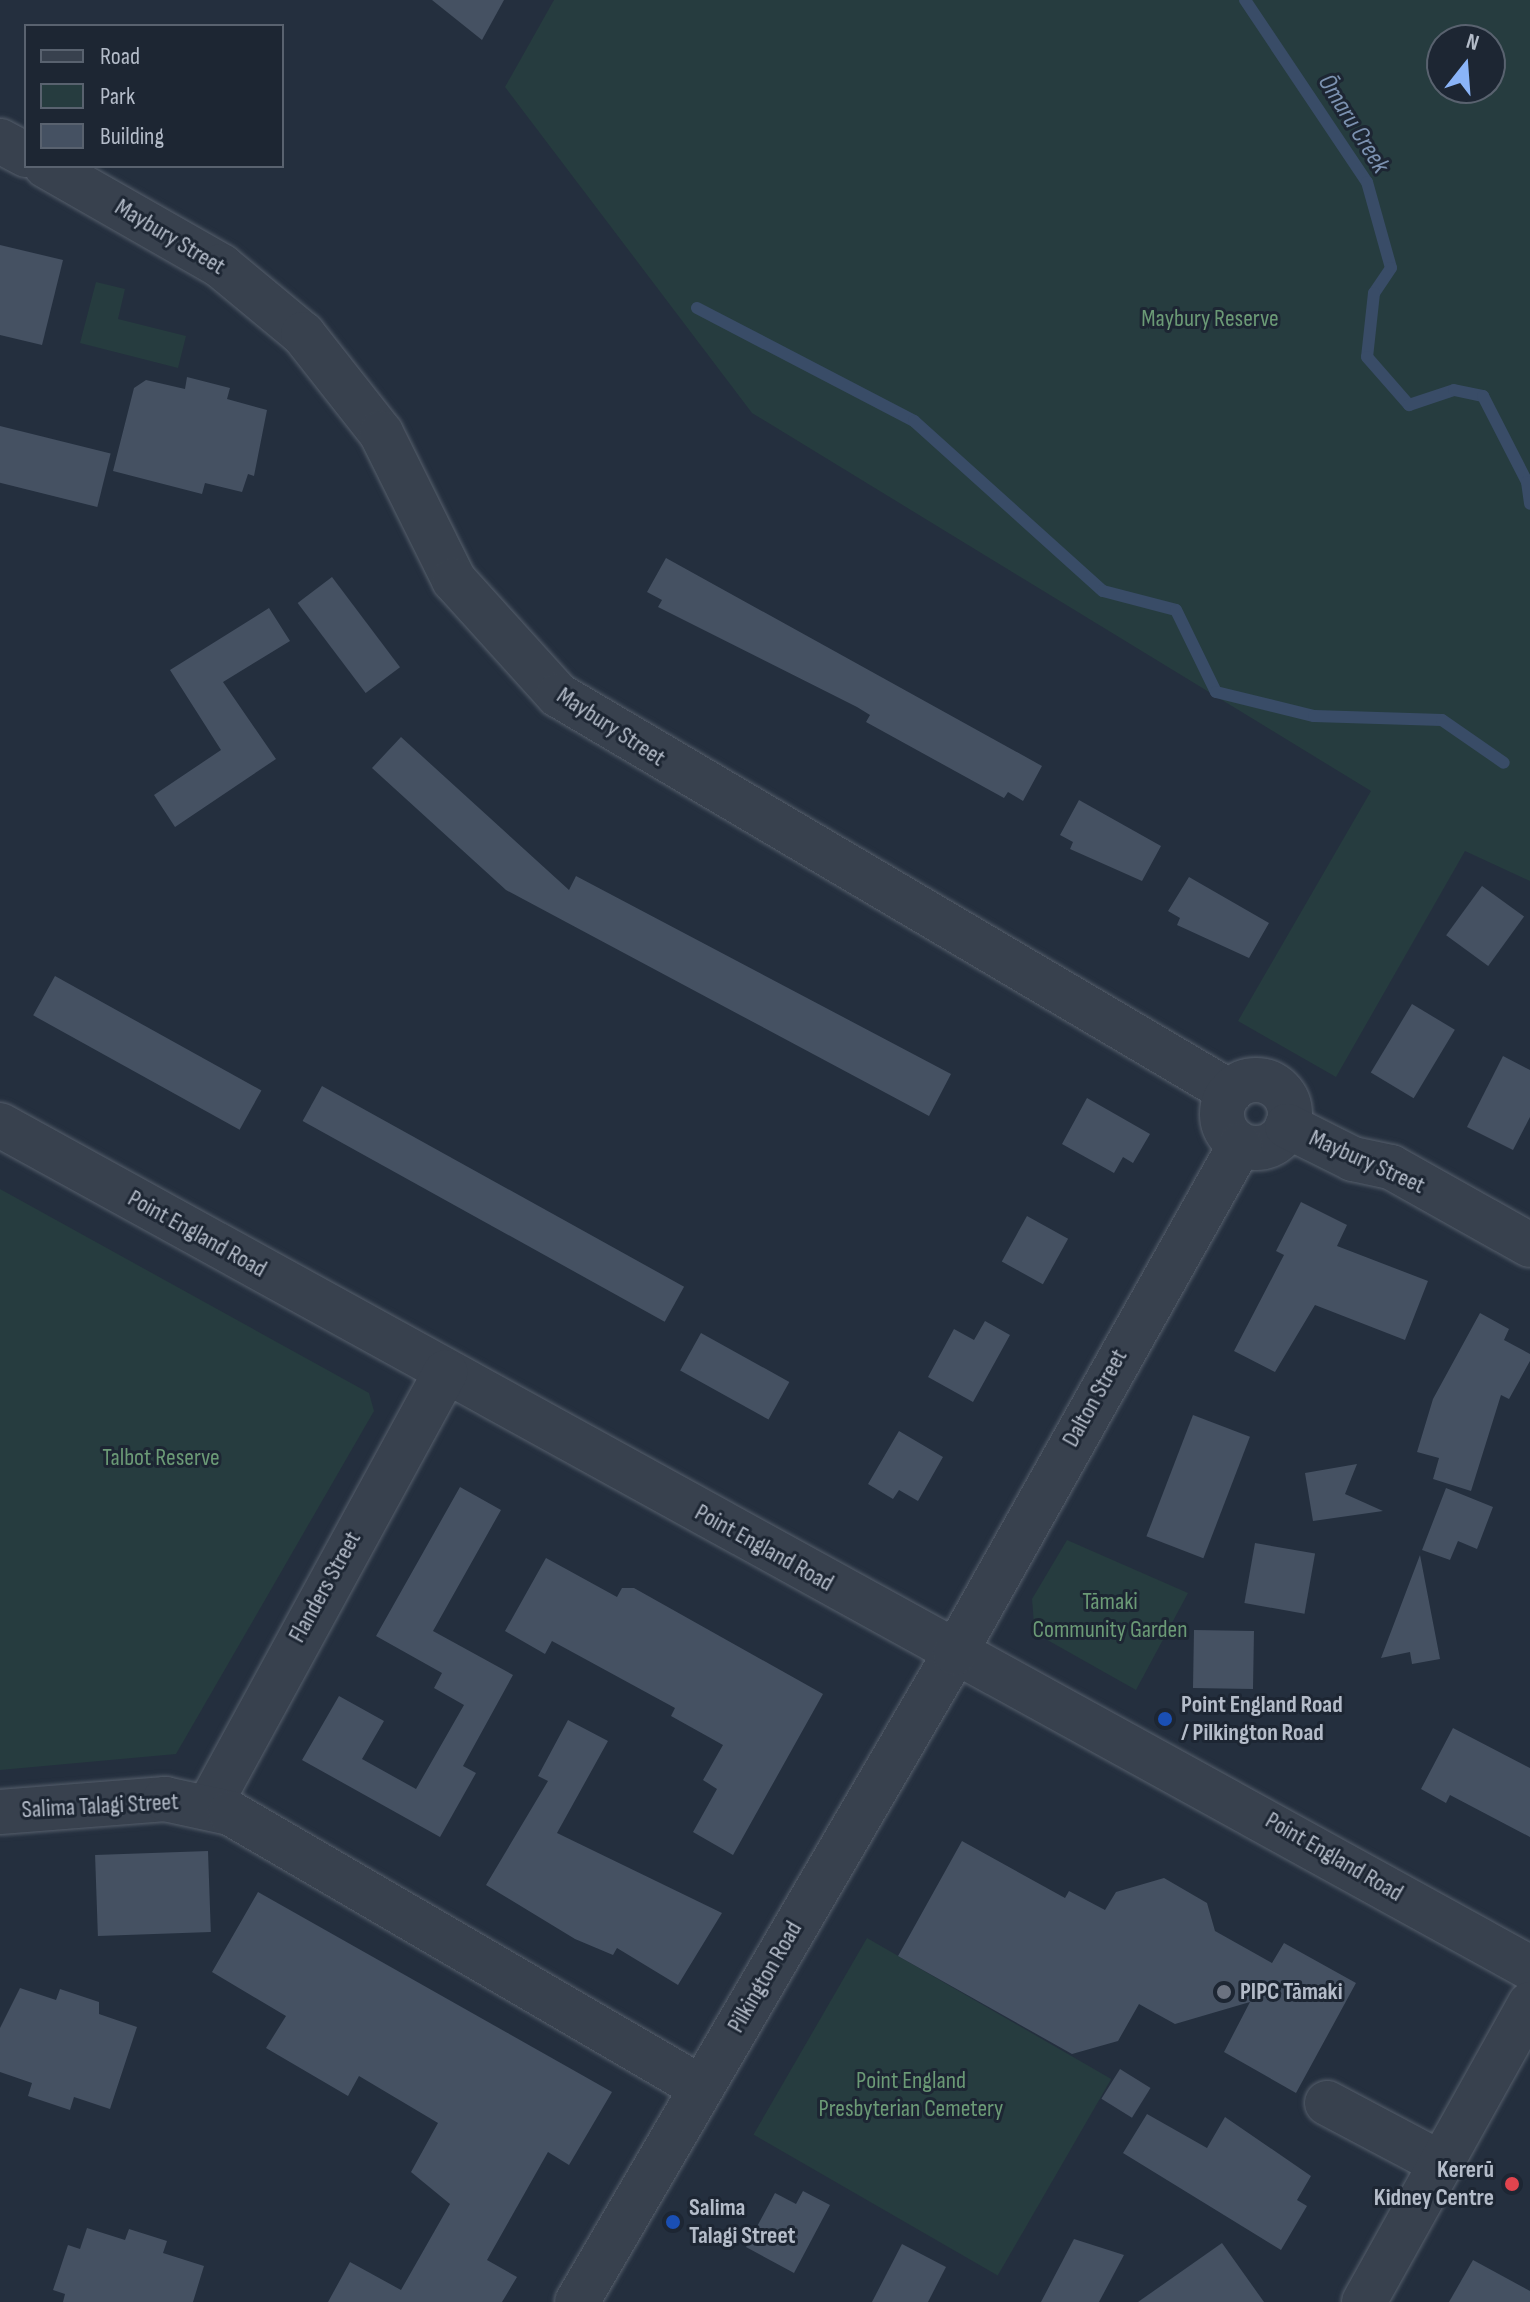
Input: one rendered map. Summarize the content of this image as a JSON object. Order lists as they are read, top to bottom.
{
  "streets": {
    "street": [
      "Maybury Street",
      "Point England Road",
      "Dalton Street",
      "Flanders Street",
      "Salima Talagi Street",
      "Pilkington Road"
    ]
  },
  "crossings": [
    ["Maybury Street", "Dalton Street"],
    ["Point England Road", "Dalton Street"],
    ["Point England Road", "Flanders Street"],
    ["Point England Road", "Pilkington Road"],
    ["Dalton Street", "Pilkington Road"],
    ["Flanders Street", "Salima Talagi Street"],
    ["Salima Talagi Street", "Pilkington Road"]
  ],
  "water": ["Ōmaru Creek"],
  "parks": [
    "Maybury Reserve",
    "Talbot Reserve",
    "Tāmaki Community Garden",
    "Point England Presbyterian Cemetery"
  ],
  "places": [
    "Point England Road / Pilkington Road",
    "PIPC Tāmaki",
    "Kererū Kidney Centre",
    "Salima Talagi Street"
  ],
  "legend": ["Road", "Park", "Building"],
  "north": "top"
}
